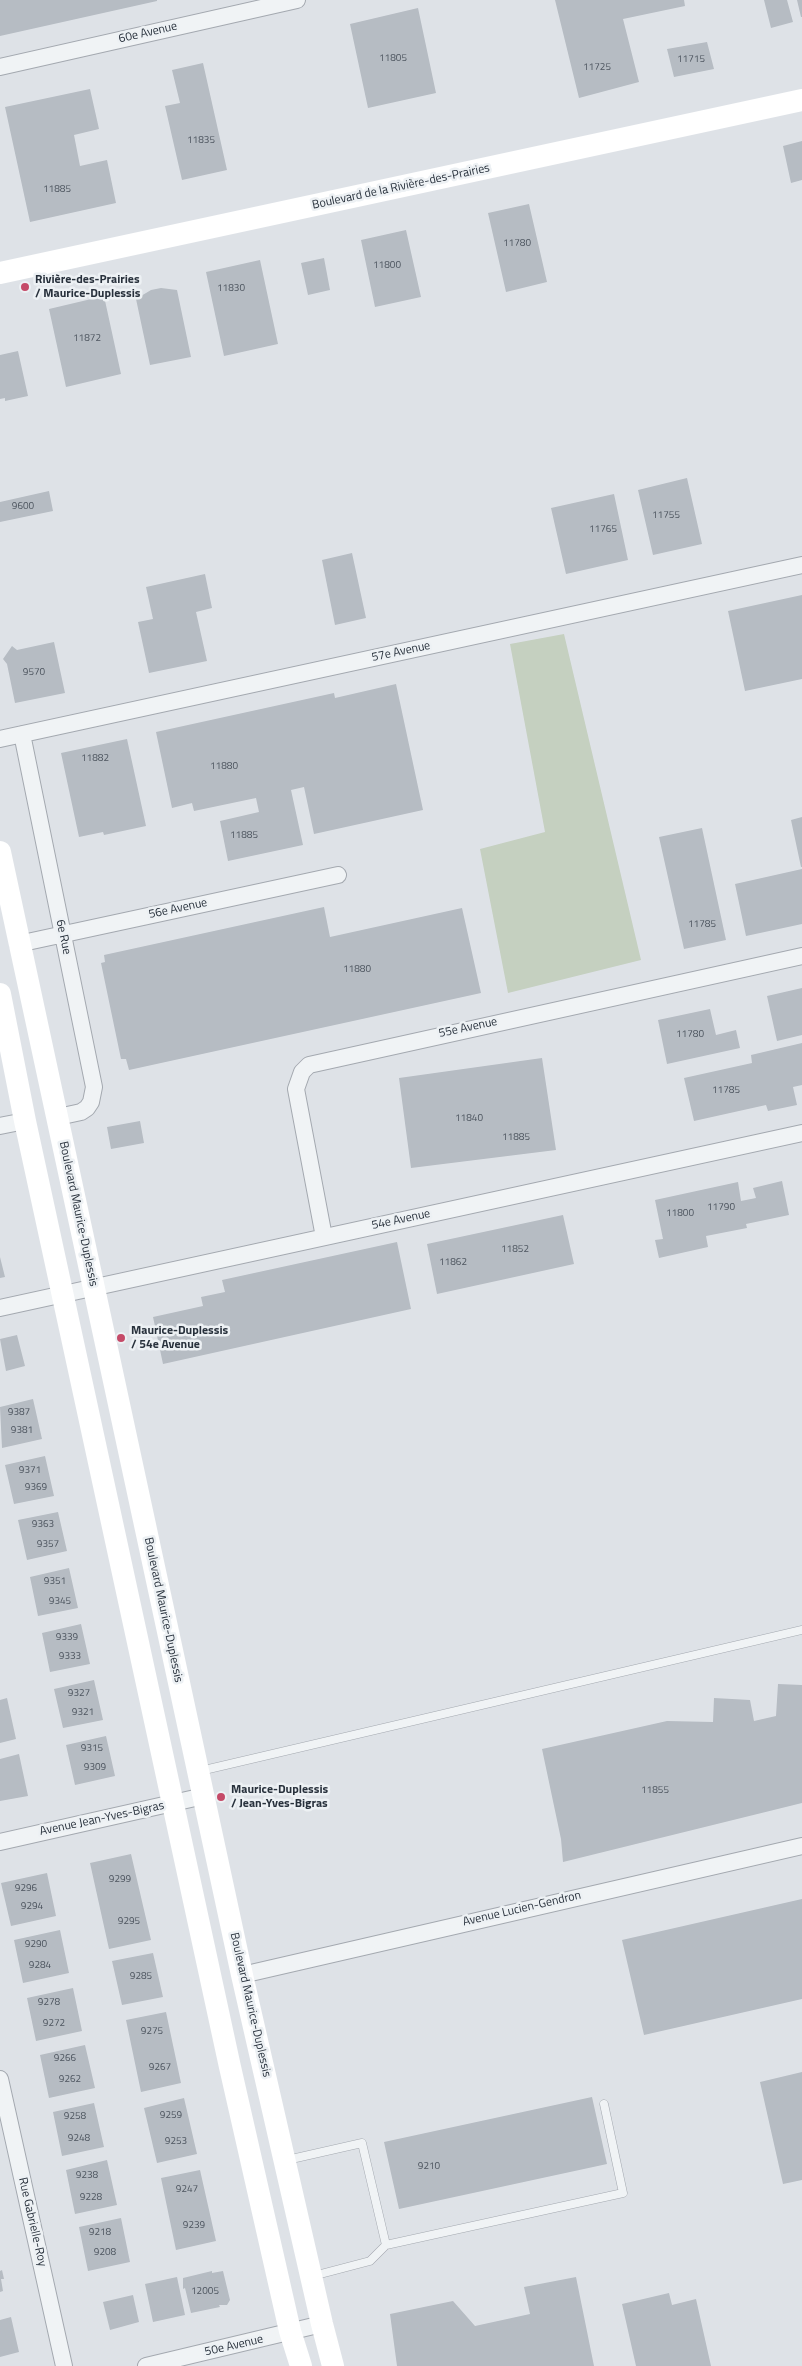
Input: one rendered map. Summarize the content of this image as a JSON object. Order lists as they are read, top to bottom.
{
  "streets": {
    "street": [
      "60e Avenue",
      "Boulevard de la Rivière-des-Prairies",
      "57e Avenue",
      "56e Avenue",
      "6e Rue",
      "55e Avenue",
      "Boulevard Maurice-Duplessis",
      "54e Avenue",
      "Avenue Jean-Yves-Bigras",
      "Avenue Lucien-Gendron",
      "Rue Gabrielle-Roy",
      "50e Avenue"
    ]
  },
  "crossings": [
    ["57e Avenue", "6e Rue"],
    ["56e Avenue", "6e Rue"],
    ["56e Avenue", "Boulevard Maurice-Duplessis"],
    ["6e Rue", "Boulevard Maurice-Duplessis"],
    ["55e Avenue", "54e Avenue"],
    ["Boulevard Maurice-Duplessis", "54e Avenue"],
    ["Boulevard Maurice-Duplessis", "Avenue Jean-Yves-Bigras"],
    ["Boulevard Maurice-Duplessis", "Avenue Lucien-Gendron"],
    ["Boulevard Maurice-Duplessis", "50e Avenue"]
  ],
  "places": ["Rivière-des-Prairies / Maurice-Duplessis", "Maurice-Duplessis / 54e Avenue", "Maurice-Duplessis / Jean-Yves-Bigras"],
  "house_numbers": [
    "11805",
    "11715",
    "11725",
    "11835",
    "11885",
    "11780",
    "11800",
    "11830",
    "11872",
    "9600",
    "11755",
    "11765",
    "9570",
    "11882",
    "11880",
    "11885",
    "11785",
    "11880",
    "11780",
    "11785",
    "11840",
    "11885",
    "11790",
    "11800",
    "11852",
    "11862",
    "9387",
    "9381",
    "9371",
    "9369",
    "9363",
    "9357",
    "9351",
    "9345",
    "9339",
    "9333",
    "9327",
    "9321",
    "9315",
    "9309",
    "11855",
    "9299",
    "9296",
    "9294",
    "9295",
    "9290",
    "9284",
    "9285",
    "9278",
    "9272",
    "9275",
    "9266",
    "9267",
    "9262",
    "9259",
    "9258",
    "9248",
    "9253",
    "9210",
    "9238",
    "9247",
    "9228",
    "9239",
    "9218",
    "9208",
    "12005"
  ]
}
